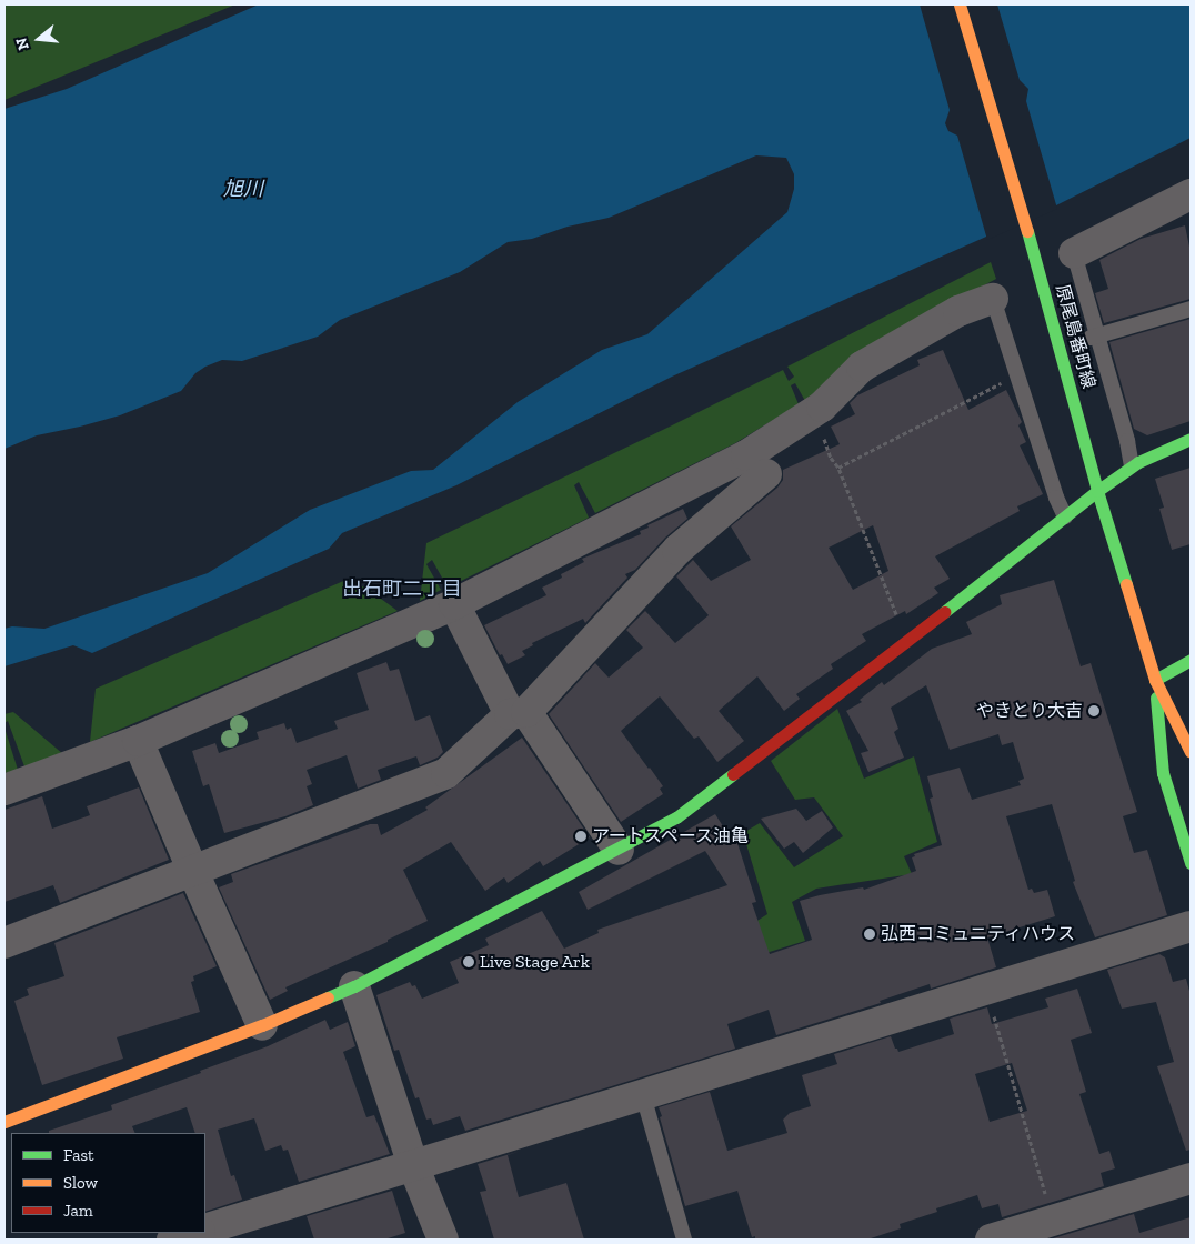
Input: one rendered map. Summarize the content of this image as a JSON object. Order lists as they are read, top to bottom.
{
  "streets": {
    "street": ["原尾島番町線"]
  },
  "districts": ["出石町二丁目"],
  "water": ["旭川"],
  "places": [
    "やきとり大吉",
    "アートスペース油亀",
    "弘西コミュニティハウス",
    "Live Stage Ark"
  ],
  "legend": ["Fast", "Slow", "Jam"],
  "north": "left"
}
